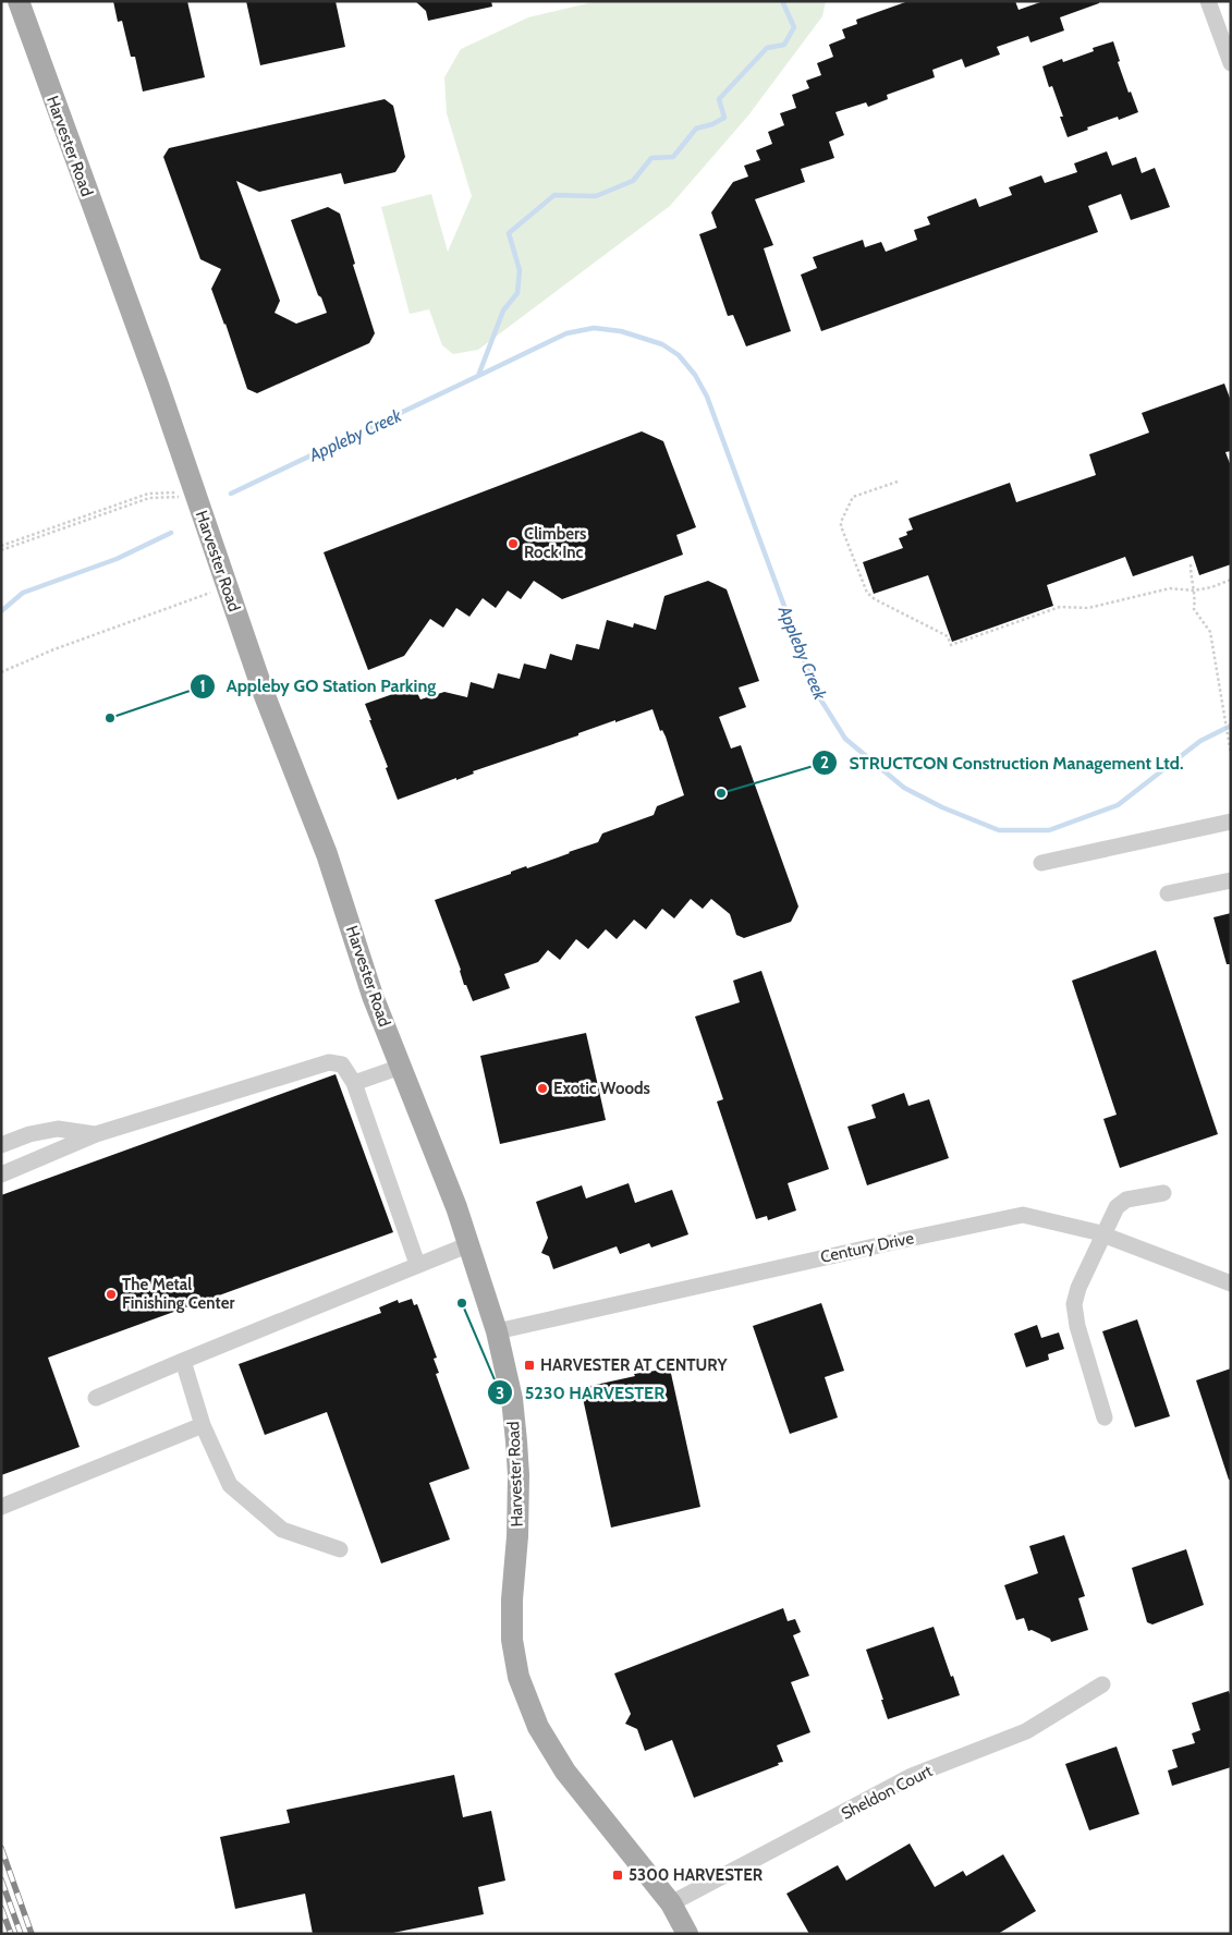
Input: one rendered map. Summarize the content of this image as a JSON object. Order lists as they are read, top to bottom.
{
  "streets": {
    "main road": ["Harvester Road"],
    "street": ["Century Drive", "Sheldon Court"]
  },
  "crossings": [
    ["Harvester Road", "Century Drive"],
    ["Harvester Road", "Sheldon Court"]
  ],
  "water": ["Appleby Creek"],
  "places": {
    "other": [
      "Climbers Rock Inc",
      "Appleby GO Station Parking",
      "STRUCTCON Construction Management Ltd.",
      "Exotic Woods",
      "The Metal Finishing Center",
      "5230 HARVESTER"
    ],
    "transit": ["HARVESTER AT CENTURY", "5300 HARVESTER"]
  }
}
